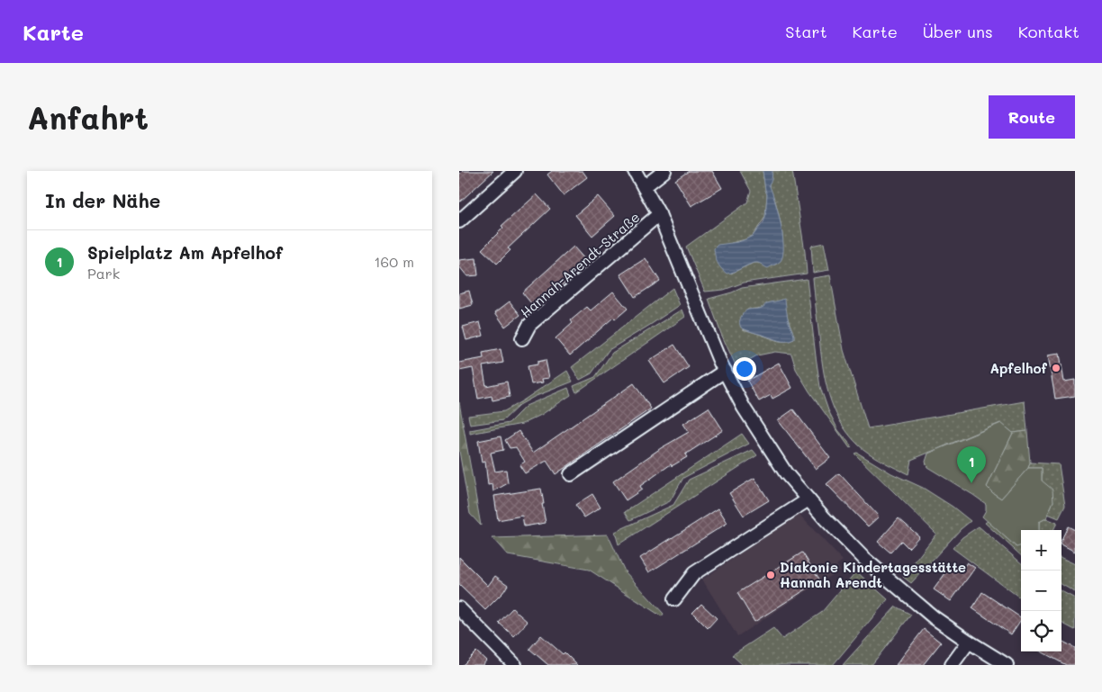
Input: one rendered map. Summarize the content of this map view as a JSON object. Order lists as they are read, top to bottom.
{
  "streets": {
    "street": ["Hannah-Arendt-Straße"]
  },
  "places": ["Apfelhof", "Diakonie Kindertagesstätte Hannah Arendt"],
  "page": {
    "header": "Karte",
    "nav": [
      "Start",
      "Karte",
      "Über uns",
      "Kontakt"
    ],
    "buttons": "Route",
    "title": "Anfahrt",
    "heading": "In der Nähe",
    "list": [
      {
        "mark": "1",
        "name": "Spielplatz Am Apfelhof",
        "note": "Park",
        "value": "160 m"
      }
    ],
    "pins": "1",
    "map_buttons": ["+", "−"]
  }
}
